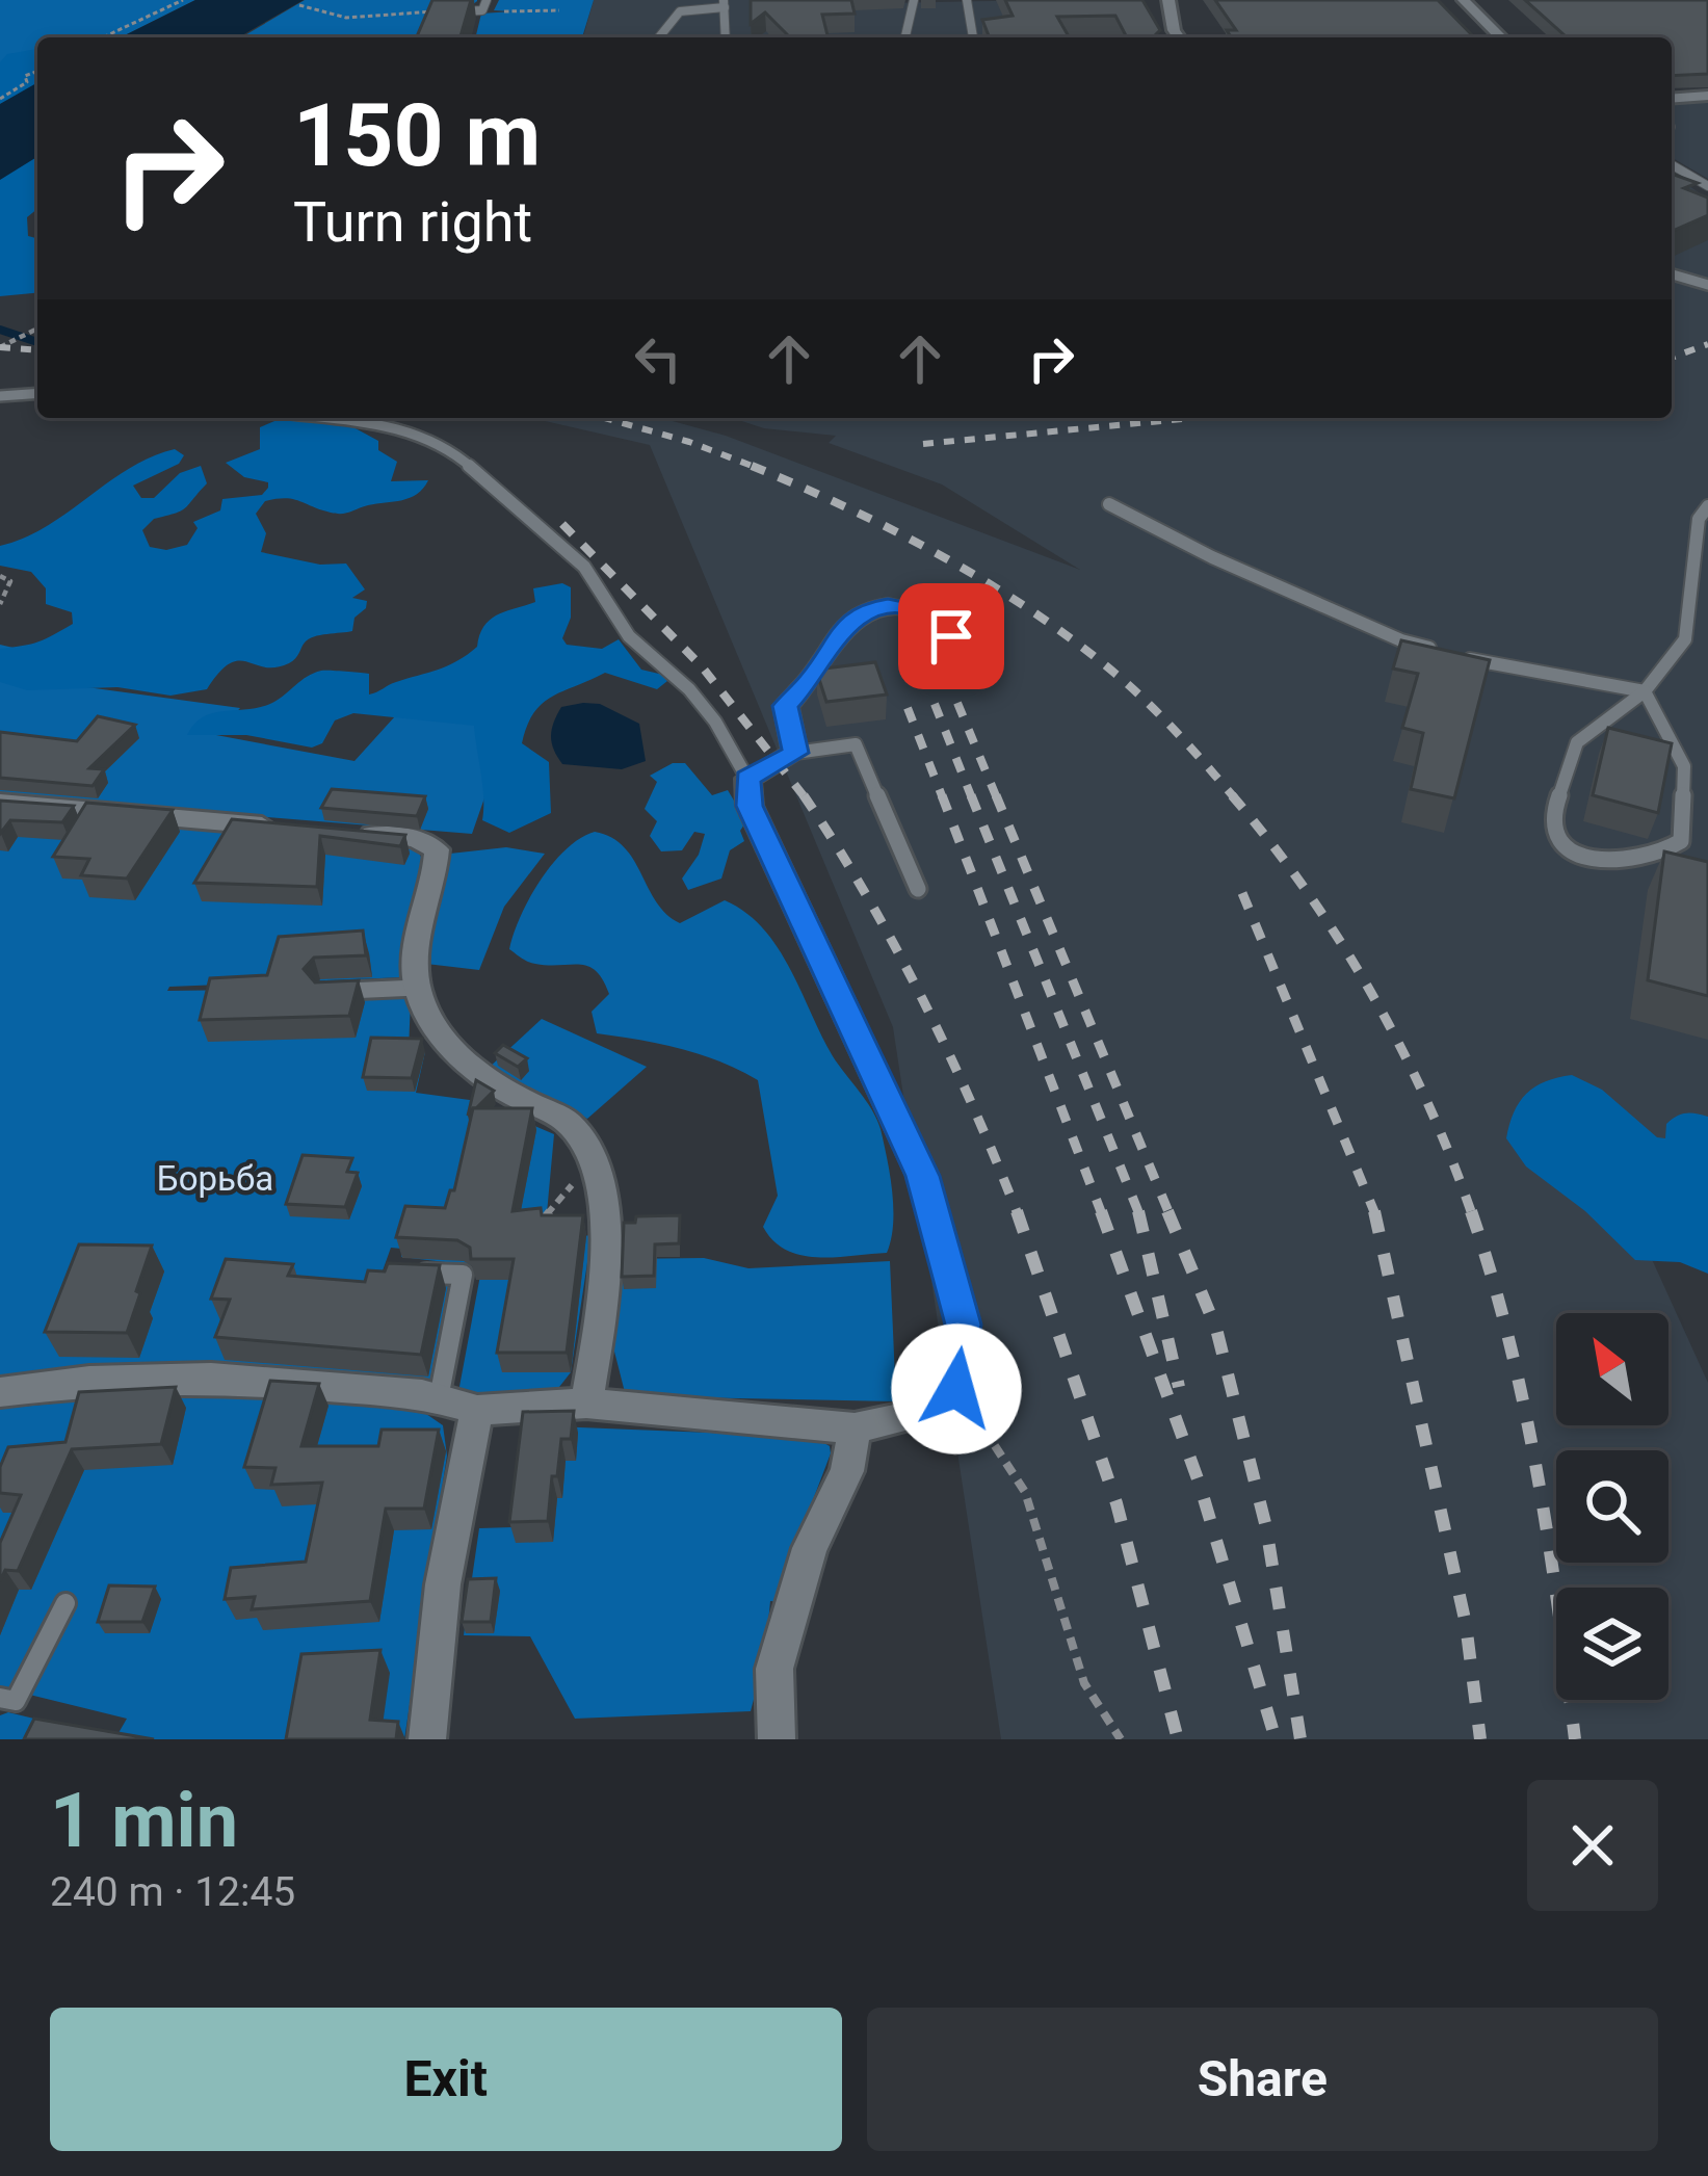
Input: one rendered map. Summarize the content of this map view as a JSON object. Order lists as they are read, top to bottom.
{
  "parks": ["Борьба"],
  "north": "top left",
  "page": {
    "turn": ["150 m", "Turn right"],
    "heading": ["1 min", "240 m · 12:45"],
    "buttons": ["Exit", "Share"]
  }
}
